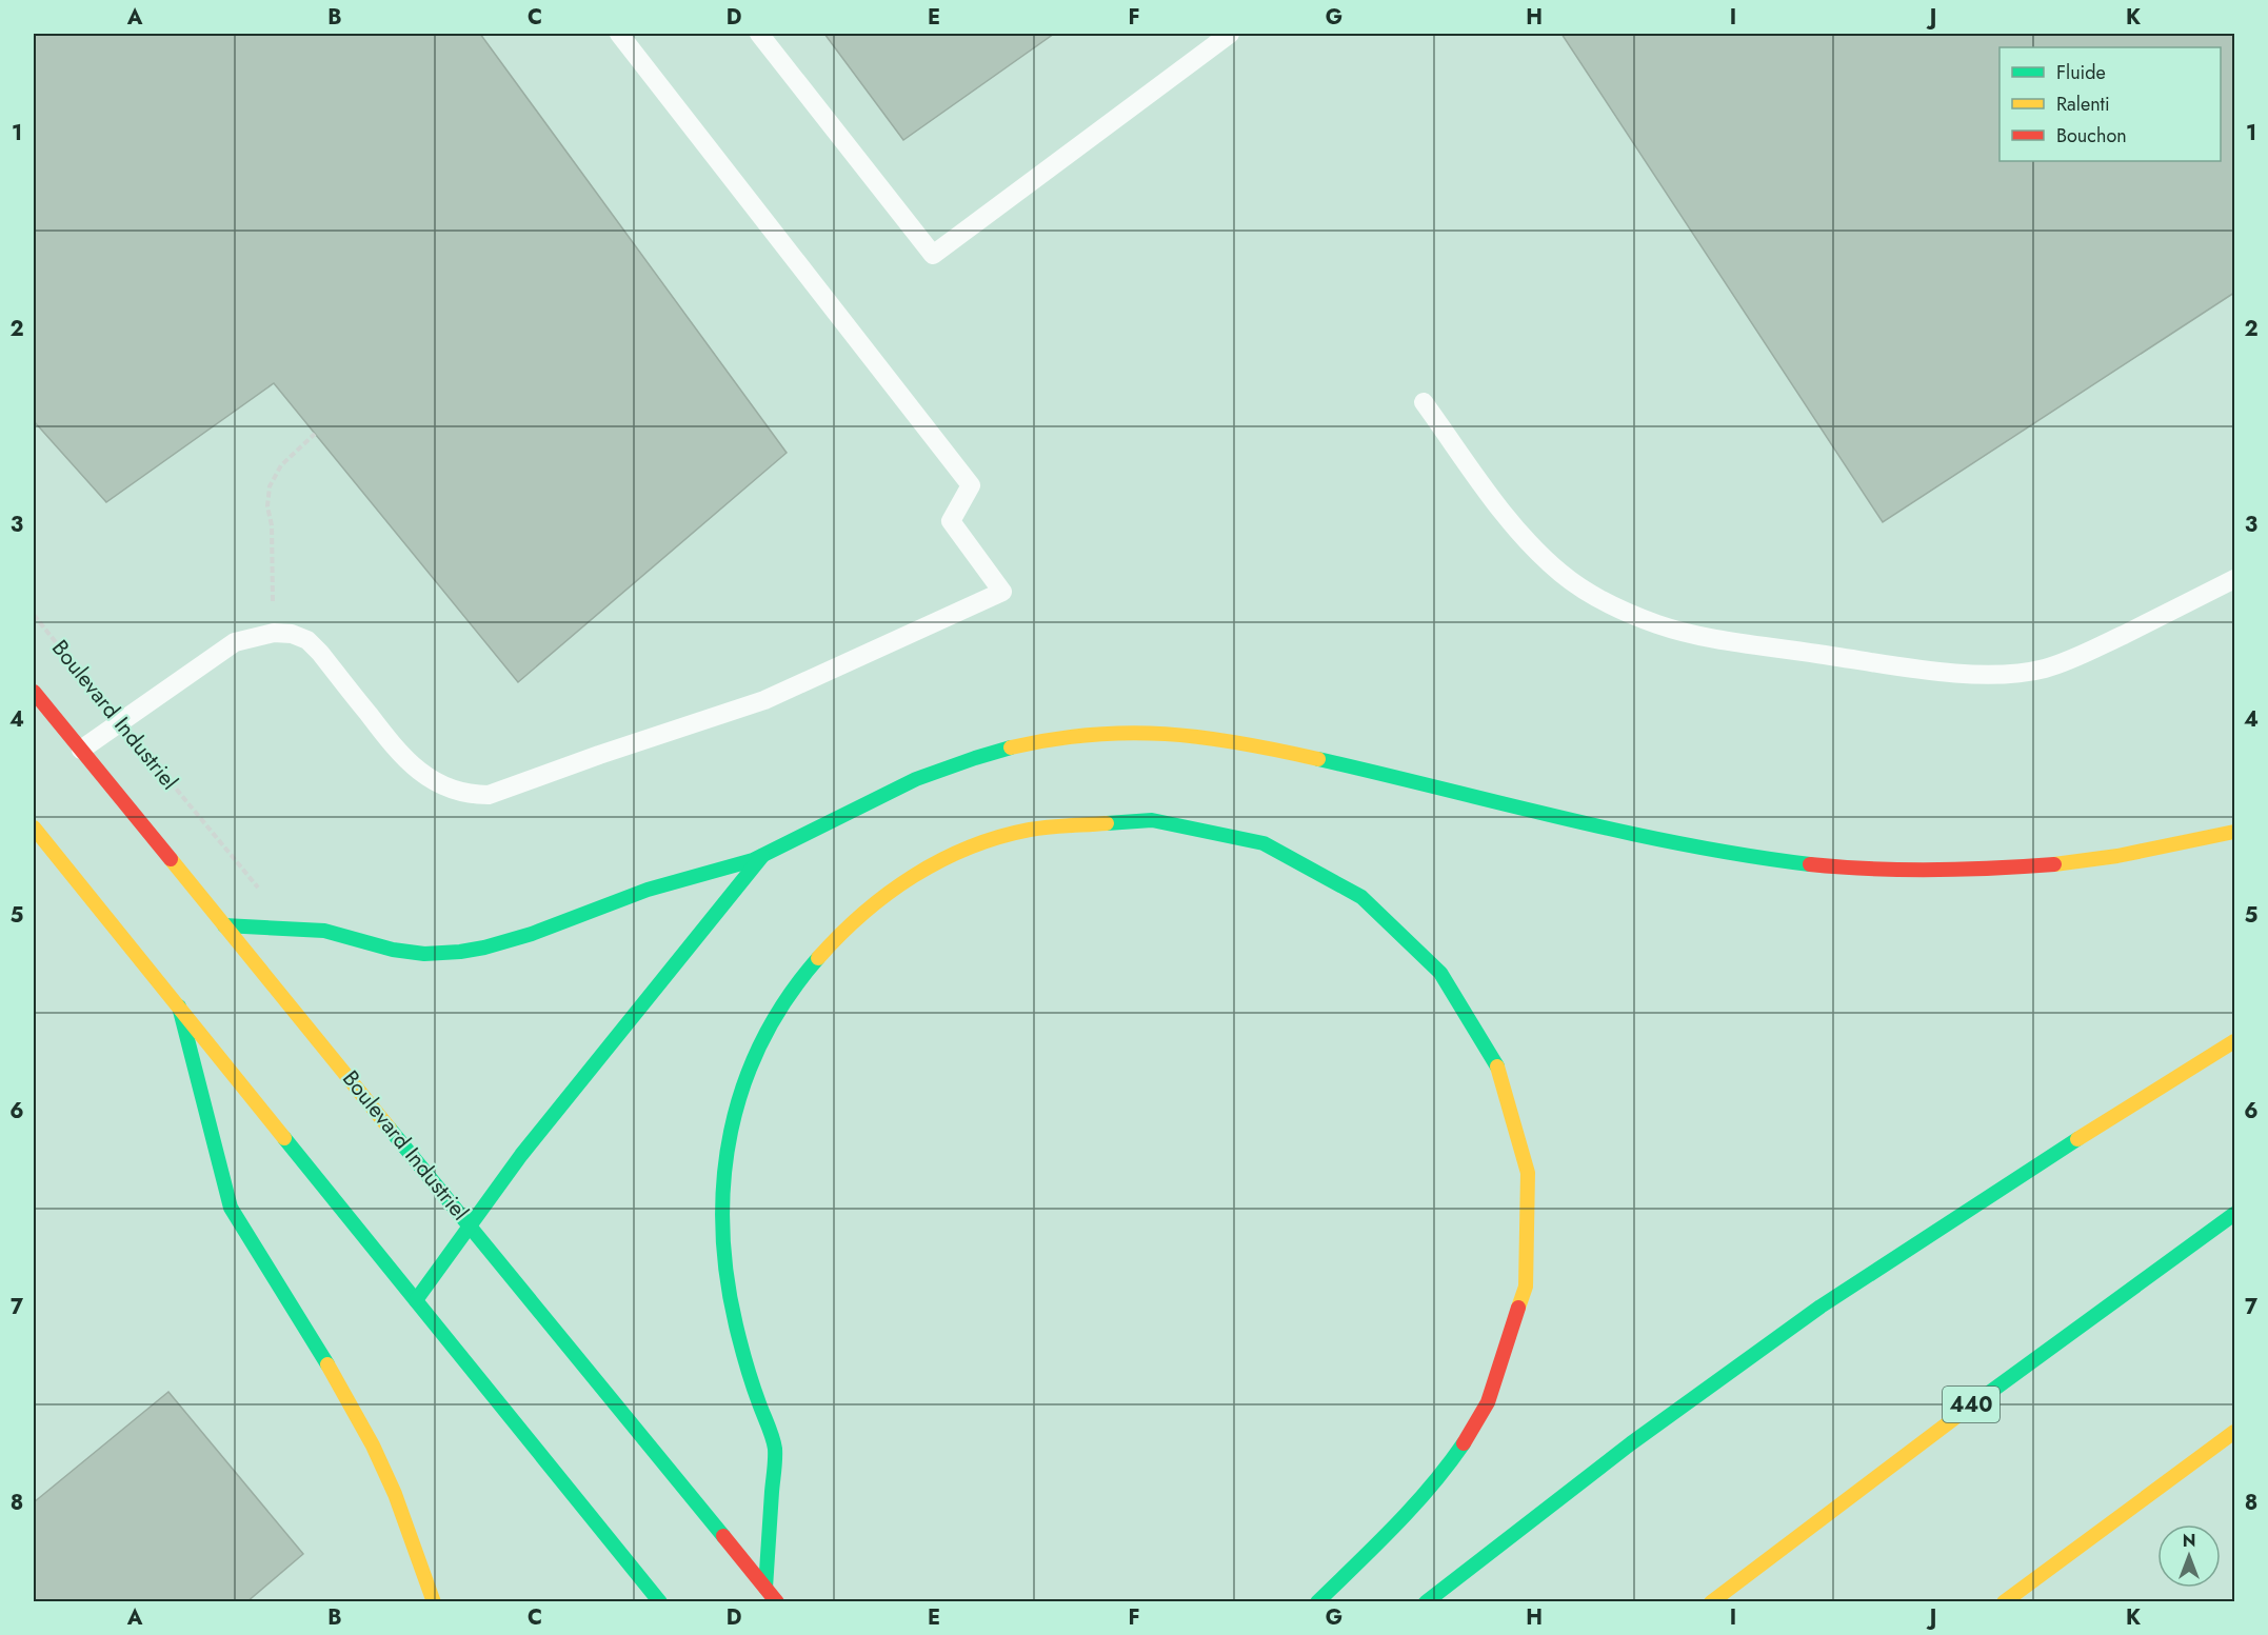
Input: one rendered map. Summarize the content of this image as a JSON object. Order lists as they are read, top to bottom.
{
  "streets": {
    "main road": ["Boulevard Industriel", "440"]
  },
  "legend": ["Fluide", "Ralenti", "Bouchon"],
  "north": "top",
  "grid": {
    "columns": [
      "A",
      "B",
      "C",
      "D",
      "E",
      "F",
      "G",
      "H",
      "I",
      "J",
      "K"
    ],
    "rows": [
      "1",
      "2",
      "3",
      "4",
      "5",
      "6",
      "7",
      "8"
    ]
  }
}
